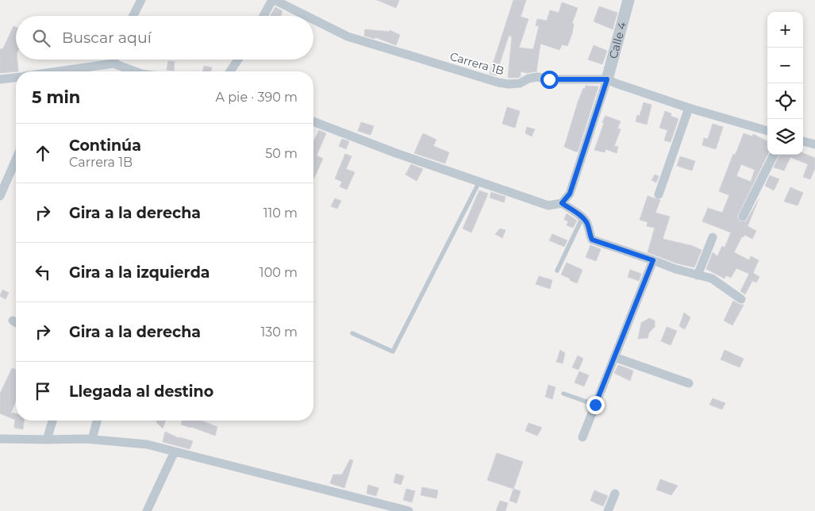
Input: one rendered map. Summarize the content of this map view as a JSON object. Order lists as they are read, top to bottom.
{
  "streets": {
    "street": ["Calle 4", "Carrera 1B"]
  },
  "crossings": [
    ["Calle 4", "Carrera 1B"]
  ],
  "page": {
    "map_buttons": ["+", "−"],
    "search": "Buscar aquí",
    "heading": ["5 min", "A pie · 390 m"],
    "list": [
      ["Continúa", "Carrera 1B", "50 m"],
      ["Gira a la derecha", "110 m"],
      ["Gira a la izquierda", "100 m"],
      ["Gira a la derecha", "130 m"],
      "Llegada al destino"
    ]
  }
}
